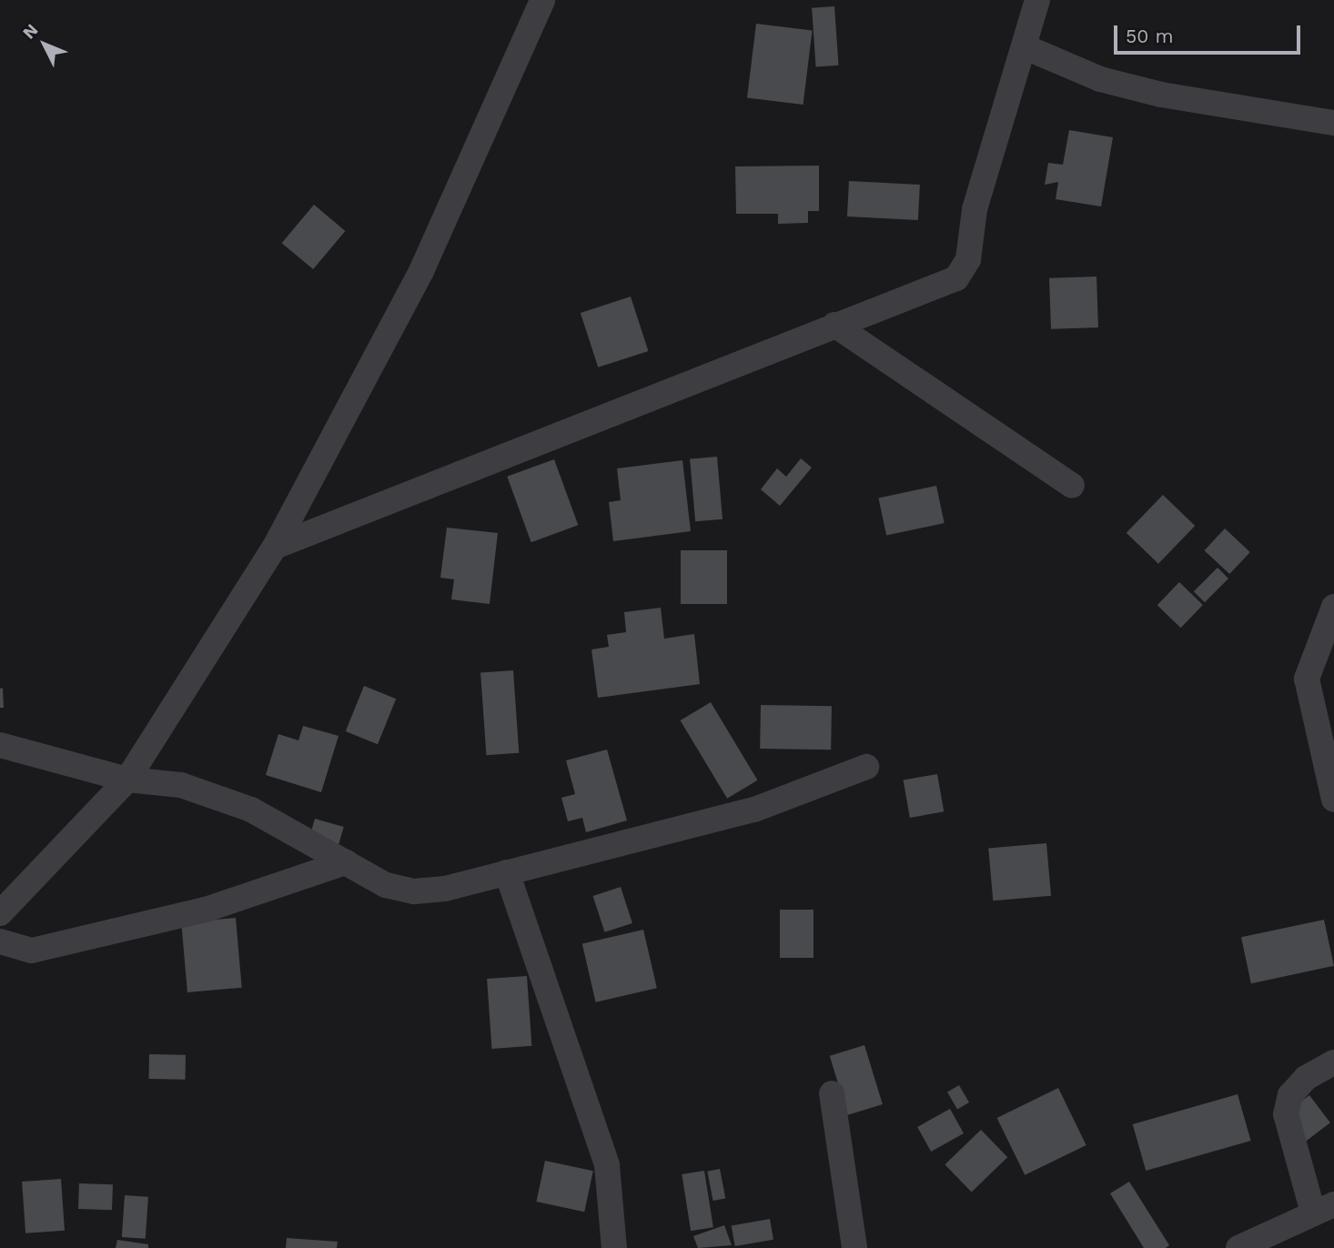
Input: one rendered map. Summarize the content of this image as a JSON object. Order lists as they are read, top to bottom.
{
  "scale_bar": "50 m",
  "north": "top left"
}
